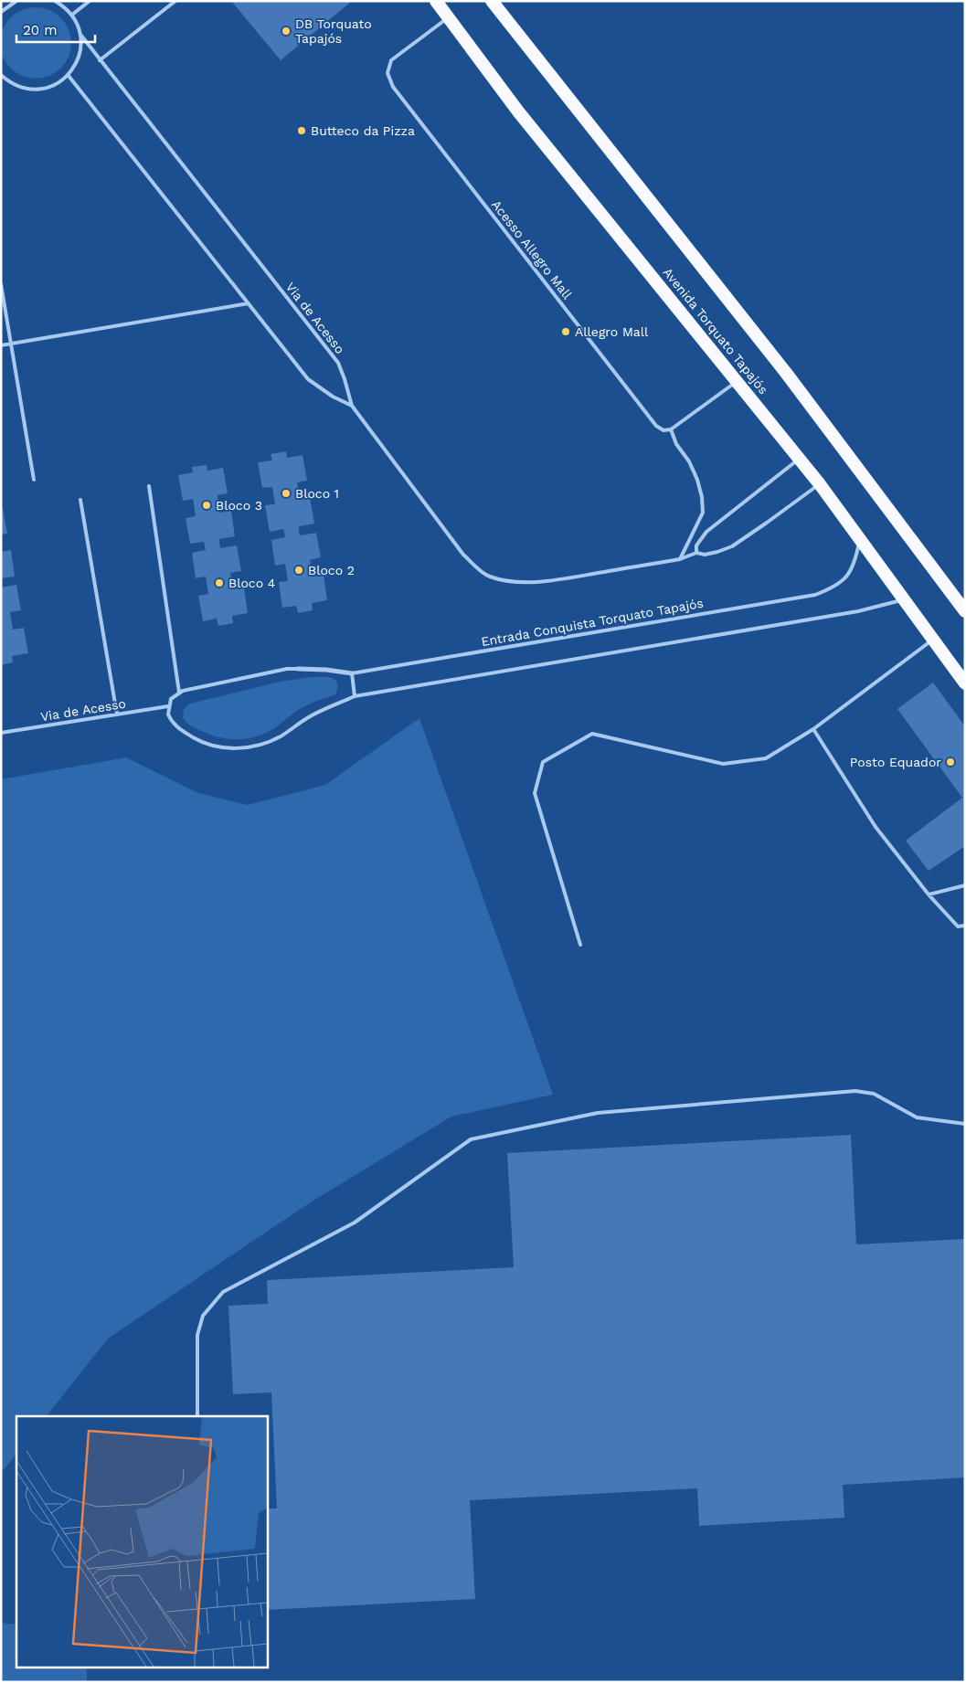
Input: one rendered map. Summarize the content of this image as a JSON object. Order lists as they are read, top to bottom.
{
  "streets": {
    "highway": ["Avenida Torquato Tapajós"],
    "street": ["Entrada Conquista Torquato Tapajós"],
    "lane": ["Acesso Allegro Mall", "Via de Acesso"]
  },
  "crossings": [
    ["Acesso Allegro Mall", "Avenida Torquato Tapajós"],
    ["Avenida Torquato Tapajós", "Entrada Conquista Torquato Tapajós"]
  ],
  "places": [
    "DB Torquato Tapajós",
    "Butteco da Pizza",
    "Allegro Mall",
    "Bloco 1",
    "Bloco 3",
    "Bloco 2",
    "Bloco 4",
    "Posto Equador"
  ],
  "scale_bar": "20 m"
}
